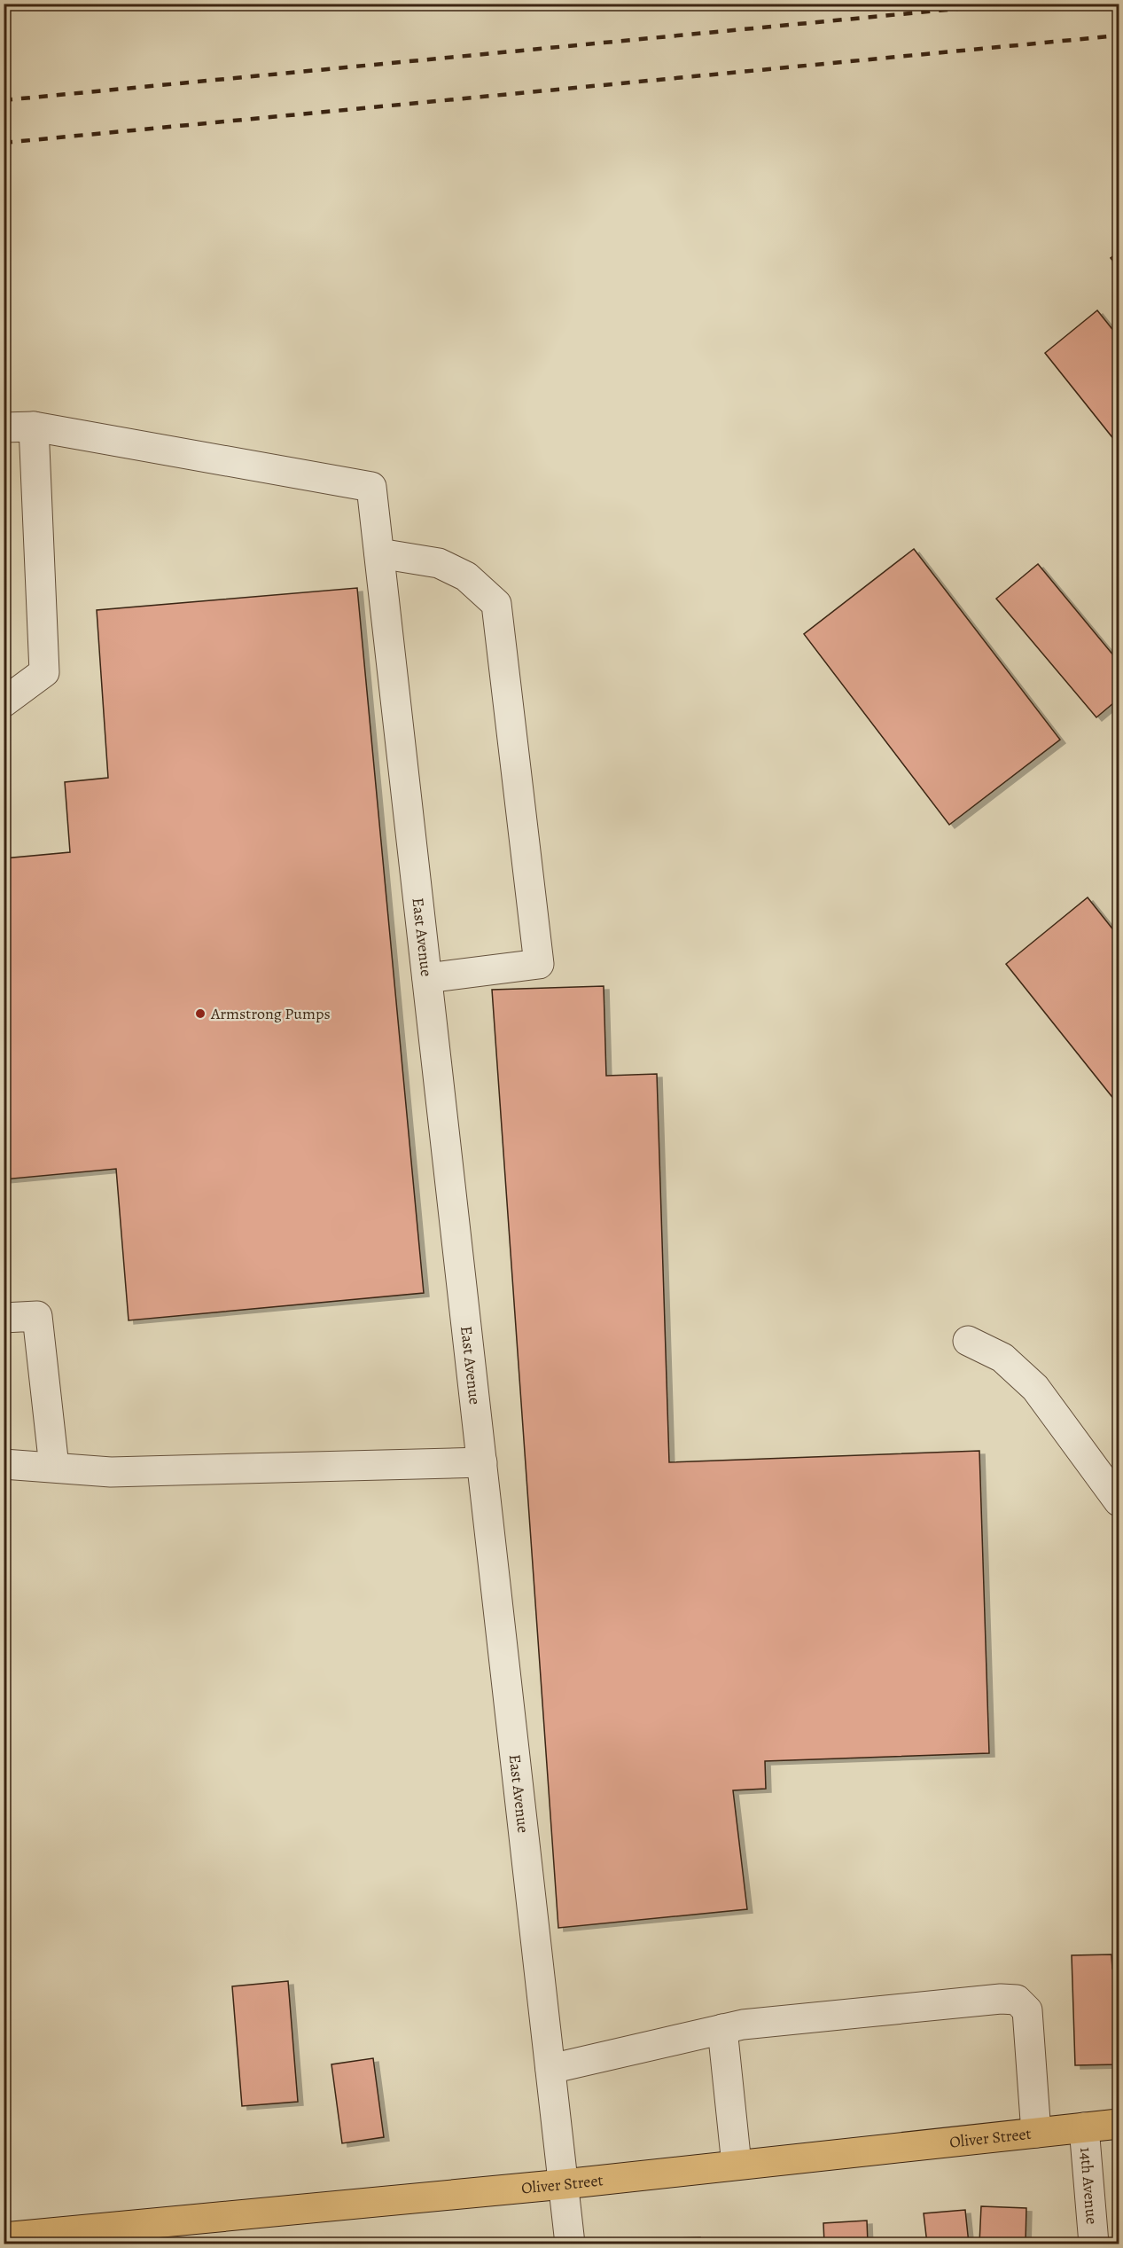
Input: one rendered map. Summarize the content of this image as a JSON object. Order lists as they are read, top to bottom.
{
  "streets": {
    "main road": ["Oliver Street"],
    "street": ["East Avenue", "14th Avenue"]
  },
  "crossings": [
    ["East Avenue", "Oliver Street"],
    ["Oliver Street", "14th Avenue"]
  ],
  "places": ["Armstrong Pumps"]
}
